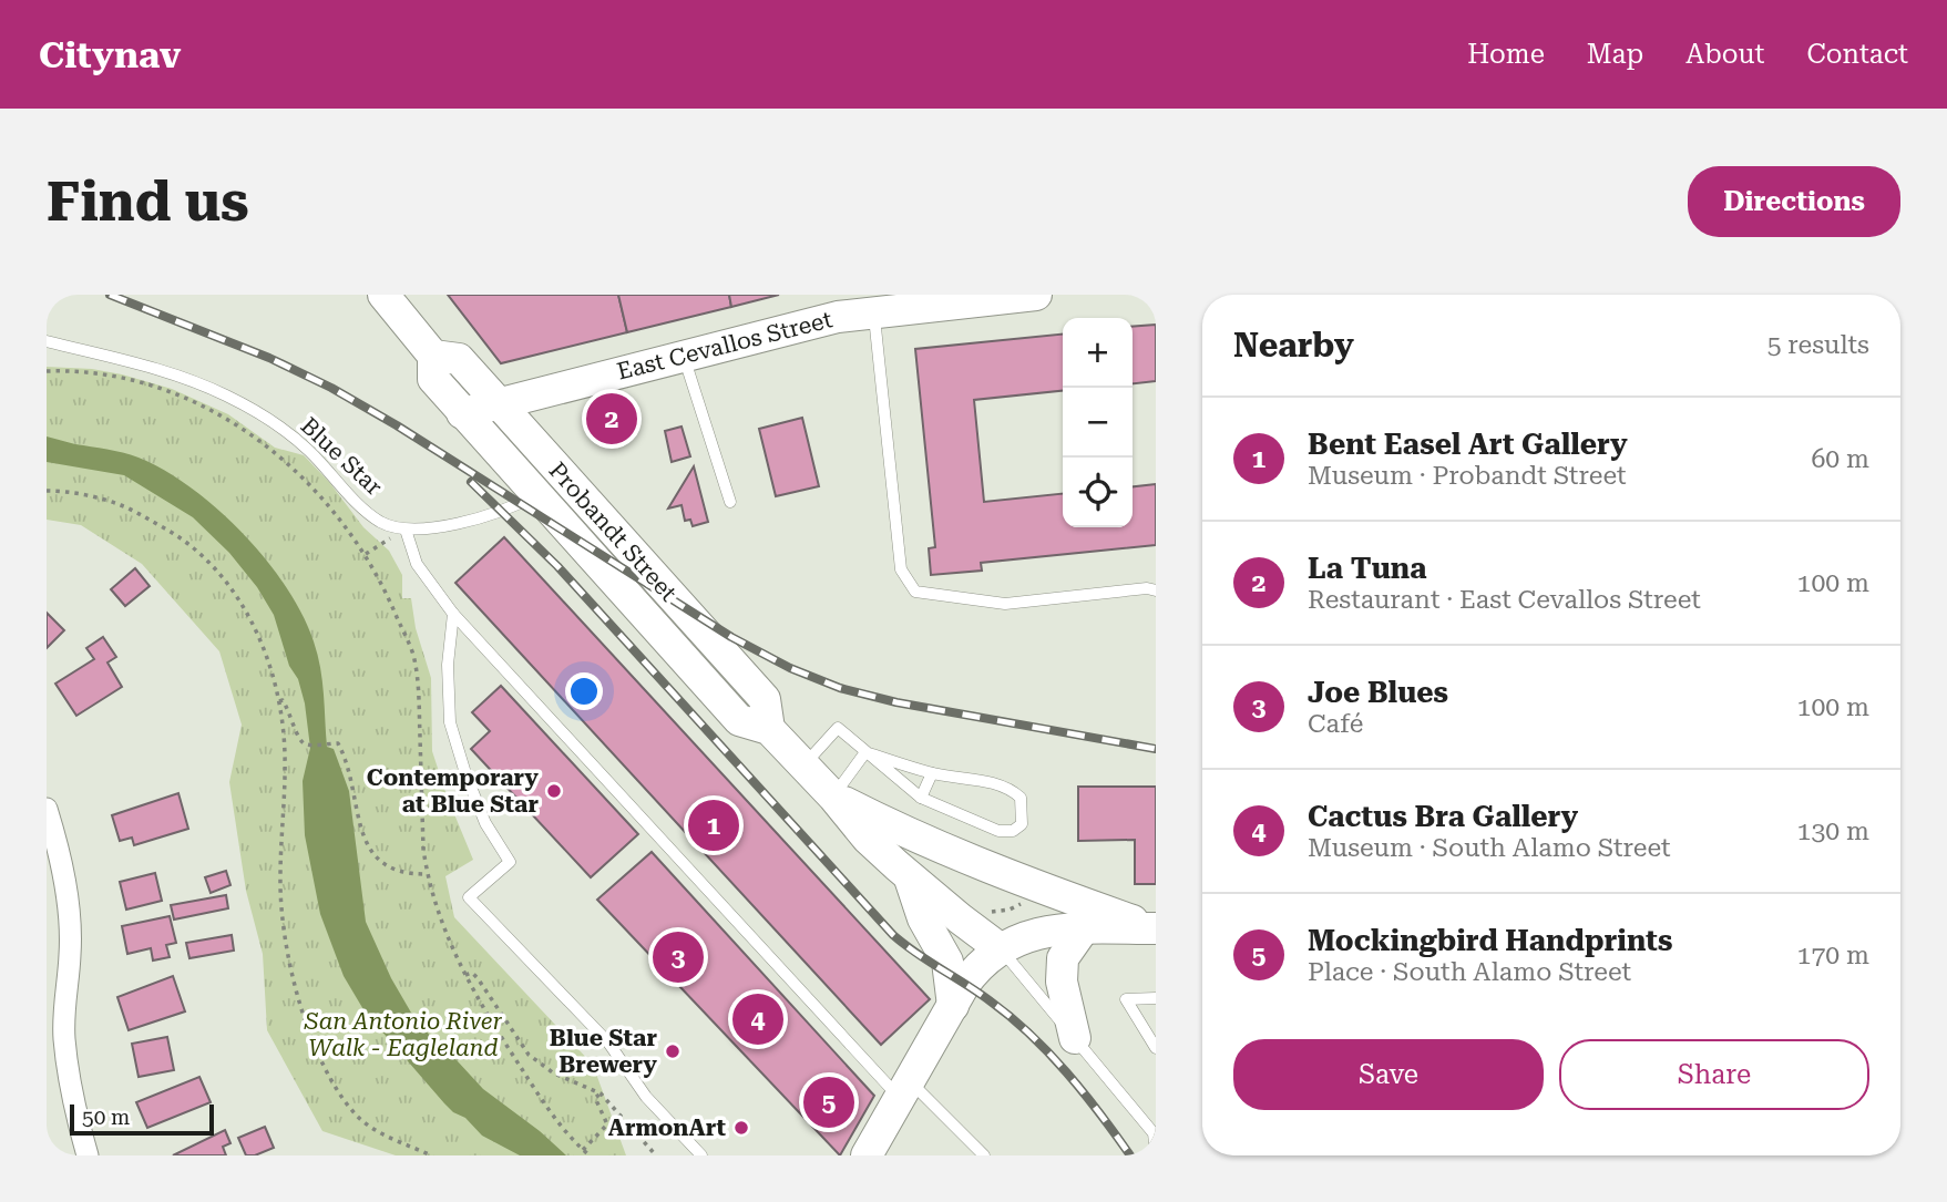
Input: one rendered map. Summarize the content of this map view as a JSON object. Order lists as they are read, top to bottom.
{
  "streets": {
    "main road": ["East Cevallos Street", "Probandt Street"],
    "lane": ["Blue Star"]
  },
  "crossings": [
    ["East Cevallos Street", "Probandt Street"]
  ],
  "parks": ["San Antonio River Walk - Eagleland"],
  "places": ["Contemporary at Blue Star", "Blue Star Brewery", "ArmonArt"],
  "scale_bar": "50 m",
  "page": {
    "header": "Citynav",
    "nav": [
      "Home",
      "Map",
      "About",
      "Contact"
    ],
    "buttons": [
      "Directions",
      ["Save", "Share"]
    ],
    "title": "Find us",
    "heading": ["Nearby", "5 results"],
    "map_buttons": ["+", "−"],
    "pins": [
      "2",
      "1",
      "3",
      "4",
      "5"
    ],
    "list": [
      {
        "mark": "1",
        "name": "Bent Easel Art Gallery",
        "note": "Museum · Probandt Street",
        "value": "60 m"
      },
      {
        "mark": "2",
        "name": "La Tuna",
        "note": "Restaurant · East Cevallos Street",
        "value": "100 m"
      },
      {
        "mark": "3",
        "name": "Joe Blues",
        "note": "Café",
        "value": "100 m"
      },
      {
        "mark": "4",
        "name": "Cactus Bra Gallery",
        "note": "Museum · South Alamo Street",
        "value": "130 m"
      },
      {
        "mark": "5",
        "name": "Mockingbird Handprints",
        "note": "Place · South Alamo Street",
        "value": "170 m"
      }
    ],
    "scale": "50 m"
  }
}
